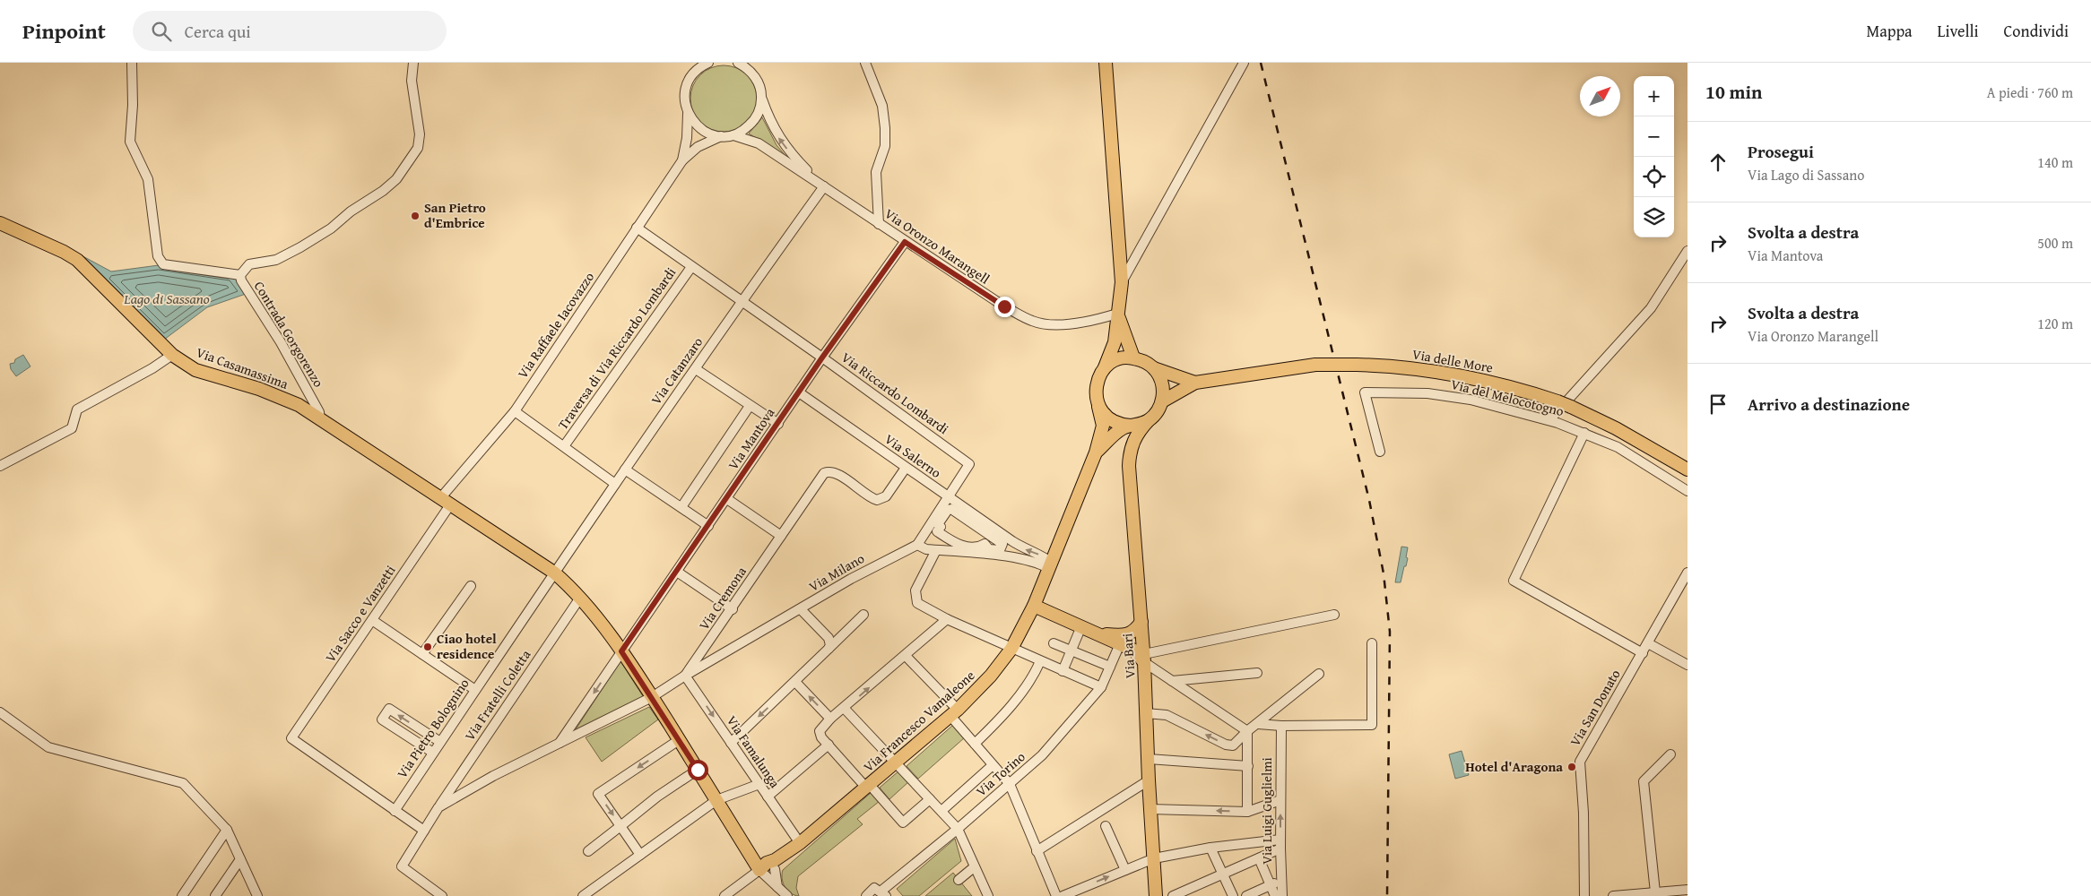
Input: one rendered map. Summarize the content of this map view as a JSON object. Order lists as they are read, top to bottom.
{
  "streets": {
    "main road": [
      "Via delle More",
      "Via Casamassima",
      "Via Bari",
      "Via Francesco Vamaleone"
    ],
    "street": [
      "Via Oronzo Marangell",
      "Via Raffaele Iacovazzo",
      "Contrada Gorgorenzo",
      "Traversa di Via Riccardo Lombardi",
      "Via Catanzaro",
      "Via Riccardo Lombardi",
      "Via del Melocotogno",
      "Via Mantova",
      "Via Salerno",
      "Via Milano",
      "Via Cremona",
      "Via Sacco e Vanzetti",
      "Via Fratelli Coletta",
      "Via San Donato",
      "Via Pietro Bolognino",
      "Via Famalunga",
      "Via Torino",
      "Via Luigi Guglielmi"
    ]
  },
  "crossings": [
    ["Via Oronzo Marangell", "Via Catanzaro"],
    ["Via Oronzo Marangell", "Via Mantova"],
    ["Via Raffaele Iacovazzo", "Via Casamassima"],
    ["Via Raffaele Iacovazzo", "Via Riccardo Lombardi"],
    ["Via Raffaele Iacovazzo", "Via Sacco e Vanzetti"],
    ["Contrada Gorgorenzo", "Via Casamassima"],
    ["Traversa di Via Riccardo Lombardi", "Via Riccardo Lombardi"],
    ["Via Casamassima", "Via Catanzaro"],
    ["Via Casamassima", "Via Mantova"],
    ["Via Casamassima", "Via Milano"],
    ["Via Casamassima", "Via Sacco e Vanzetti"],
    ["Via Casamassima", "Via Fratelli Coletta"],
    ["Via Casamassima", "Via Pietro Bolognino"],
    ["Via Catanzaro", "Via Riccardo Lombardi"],
    ["Via Catanzaro", "Via Pietro Bolognino"],
    ["Via Riccardo Lombardi", "Via Mantova"],
    ["Via Riccardo Lombardi", "Via Salerno"],
    ["Via Riccardo Lombardi", "Via Milano"],
    ["Via Mantova", "Via Salerno"],
    ["Via Mantova", "Via Milano"],
    ["Via Salerno", "Via Cremona"],
    ["Via Salerno", "Via Francesco Vamaleone"],
    ["Via Milano", "Via Cremona"],
    ["Via Milano", "Via Fratelli Coletta"],
    ["Via Milano", "Via Famalunga"],
    ["Via Cremona", "Via Famalunga"],
    ["Via Sacco e Vanzetti", "Via Pietro Bolognino"],
    ["Via Bari", "Via Francesco Vamaleone"],
    ["Via Bari", "Via Torino"],
    ["Via Francesco Vamaleone", "Via Famalunga"]
  ],
  "one_way": ["Via Famalunga"],
  "water": ["Lago di Sassano"],
  "places": ["San Pietro d'Embrice", "Ciao hotel residence", "Hotel d'Aragona"],
  "north": "top right",
  "page": {
    "header": "Pinpoint",
    "search": "Cerca qui",
    "nav": ["Mappa", "Livelli", "Condividi"],
    "heading": ["10 min", "A piedi · 760 m"],
    "map_buttons": ["+", "−"],
    "list": [
      ["Prosegui", "Via Lago di Sassano", "140 m"],
      ["Svolta a destra", "Via Mantova", "500 m"],
      ["Svolta a destra", "Via Oronzo Marangell", "120 m"],
      "Arrivo a destinazione"
    ]
  }
}
